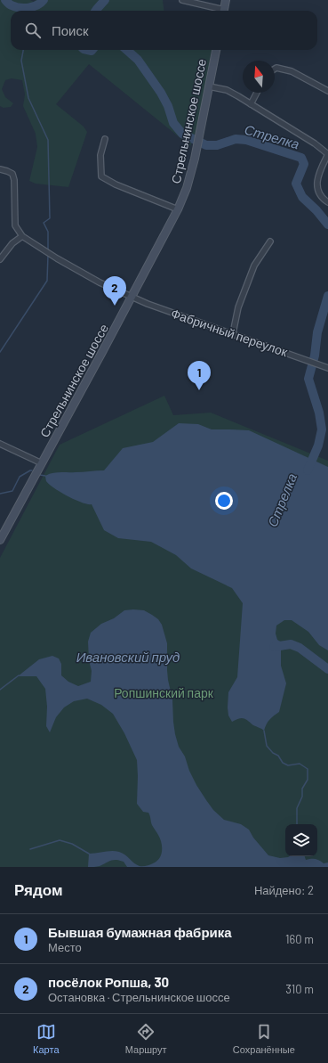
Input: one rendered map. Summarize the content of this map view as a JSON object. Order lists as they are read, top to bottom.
{
  "streets": {
    "main road": ["Стрельнинское шоссе"],
    "street": ["Фабричный переулок"]
  },
  "crossings": [
    ["Стрельнинское шоссе", "Фабричный переулок"]
  ],
  "water": ["Стрелка", "Ивановский пруд"],
  "parks": ["Ропшинский парк"],
  "north": "top",
  "page": {
    "search": "Поиск",
    "pins": ["2", "1"],
    "heading": ["Рядом", "Найдено: 2"],
    "list": [
      {
        "mark": "1",
        "name": "Бывшая бумажная фабрика",
        "note": "Место",
        "value": "160 m"
      },
      {
        "mark": "2",
        "name": "посёлок Ропша, 30",
        "note": "Остановка · Стрельнинское шоссе",
        "value": "310 m"
      }
    ],
    "nav": ["Карта", "Маршрут", "Сохранённые"]
  }
}
